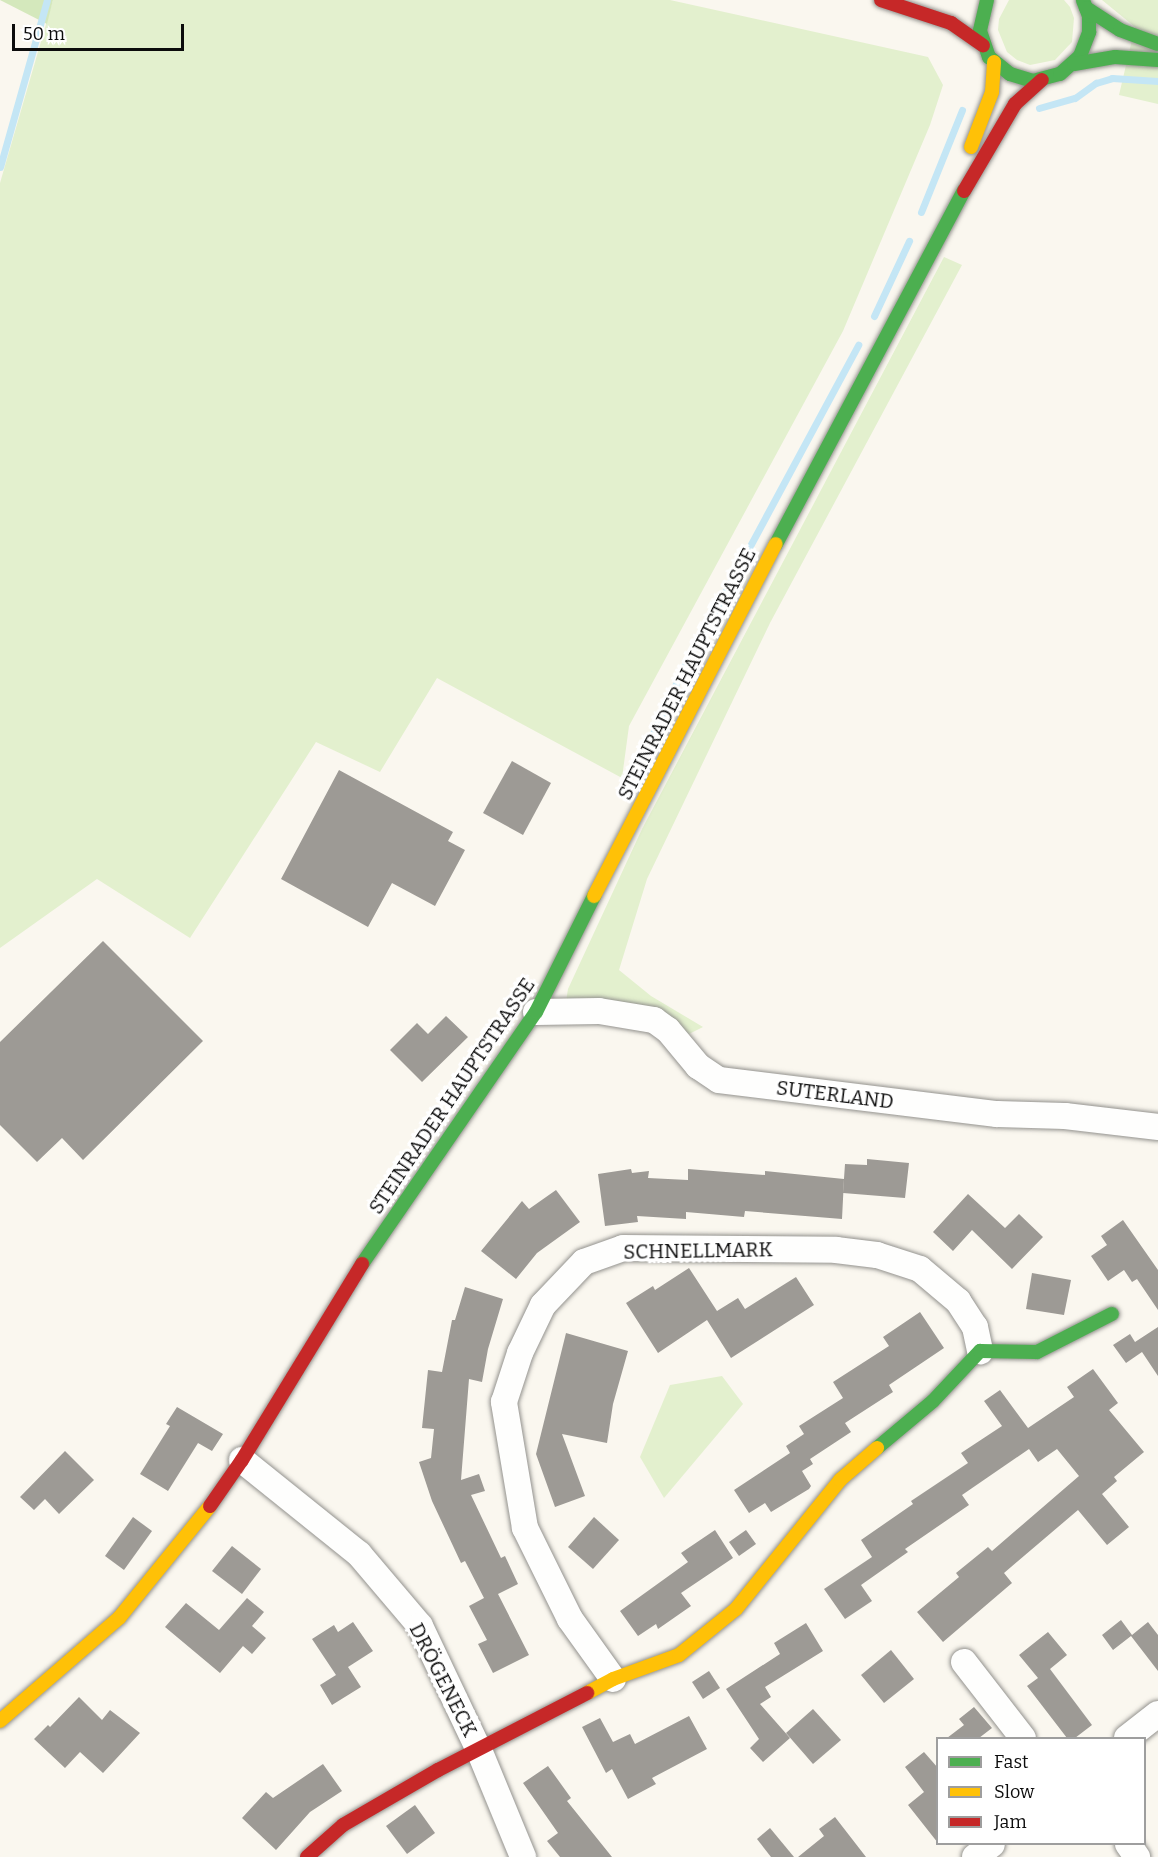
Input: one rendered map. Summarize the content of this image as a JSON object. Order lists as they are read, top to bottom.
{
  "streets": {
    "main road": ["STEINRADER HAUPTSTRASSE"],
    "street": ["SUTERLAND", "SCHNELLMARK", "DRÖGENECK"]
  },
  "crossings": [
    ["STEINRADER HAUPTSTRASSE", "SUTERLAND"],
    ["STEINRADER HAUPTSTRASSE", "DRÖGENECK"]
  ],
  "legend": ["Fast", "Slow", "Jam"],
  "scale_bar": "50 m"
}
